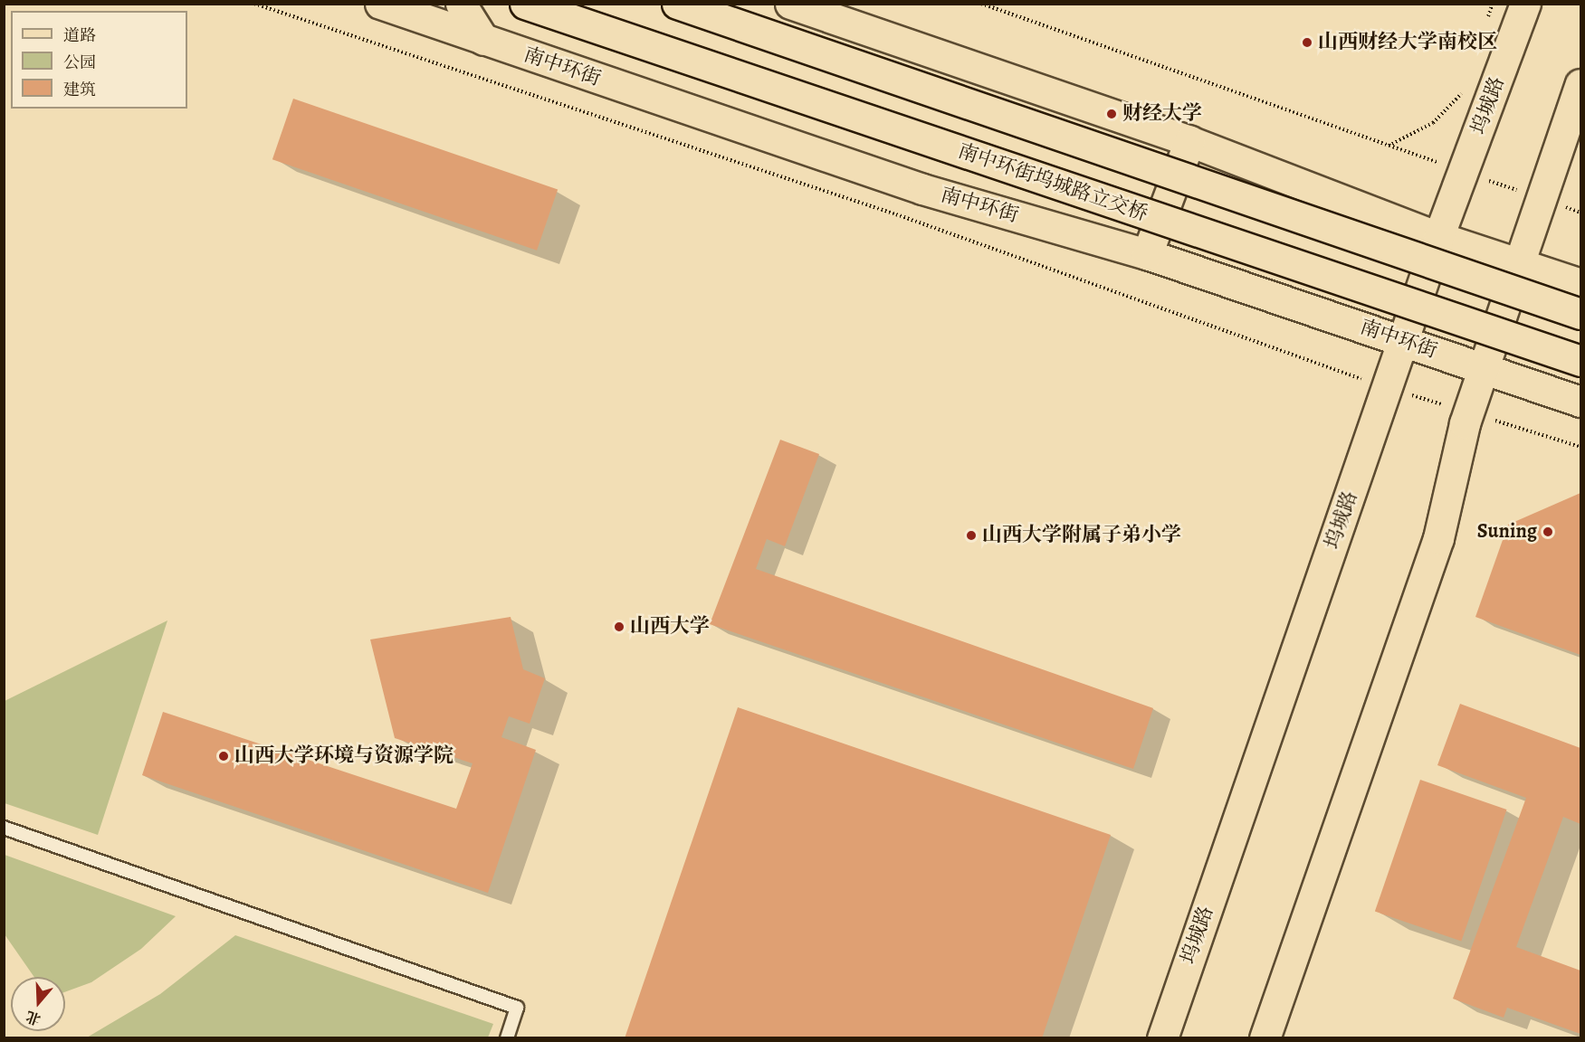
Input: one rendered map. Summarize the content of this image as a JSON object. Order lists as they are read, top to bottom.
{
  "streets": {
    "main road": ["南中环街", "坞城路", "南中环街坞城路立交桥"]
  },
  "crossings": [
    ["南中环街", "坞城路"]
  ],
  "places": [
    "山西财经大学南校区",
    "财经大学",
    "Suning",
    "山西大学附属子弟小学",
    "山西大学",
    "山西大学环境与资源学院"
  ],
  "legend": ["道路", "公园", "建筑"],
  "north": "bottom"
}
